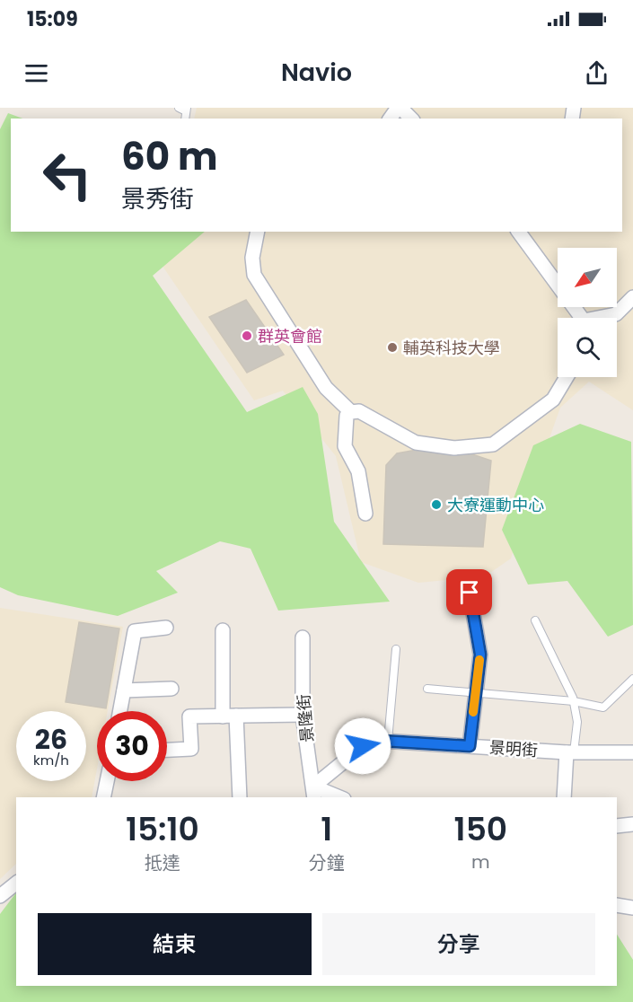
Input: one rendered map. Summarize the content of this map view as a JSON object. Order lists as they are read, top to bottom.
{
  "streets": {
    "street": ["景隆街", "景明街"]
  },
  "crossings": [
    ["景隆街", "景明街"]
  ],
  "places": ["群英會館", "輔英科技大學", "大寮運動中心"],
  "north": "bottom left",
  "page": {
    "status": "15:09",
    "header": "Navio",
    "turn": ["60 m", "景秀街"],
    "speed": "26 km/h",
    "limit": "30",
    "eta": [
      "15:10",
      "抵達",
      "1",
      "分鐘",
      "150",
      "m"
    ],
    "buttons": ["結束", "分享"]
  }
}
